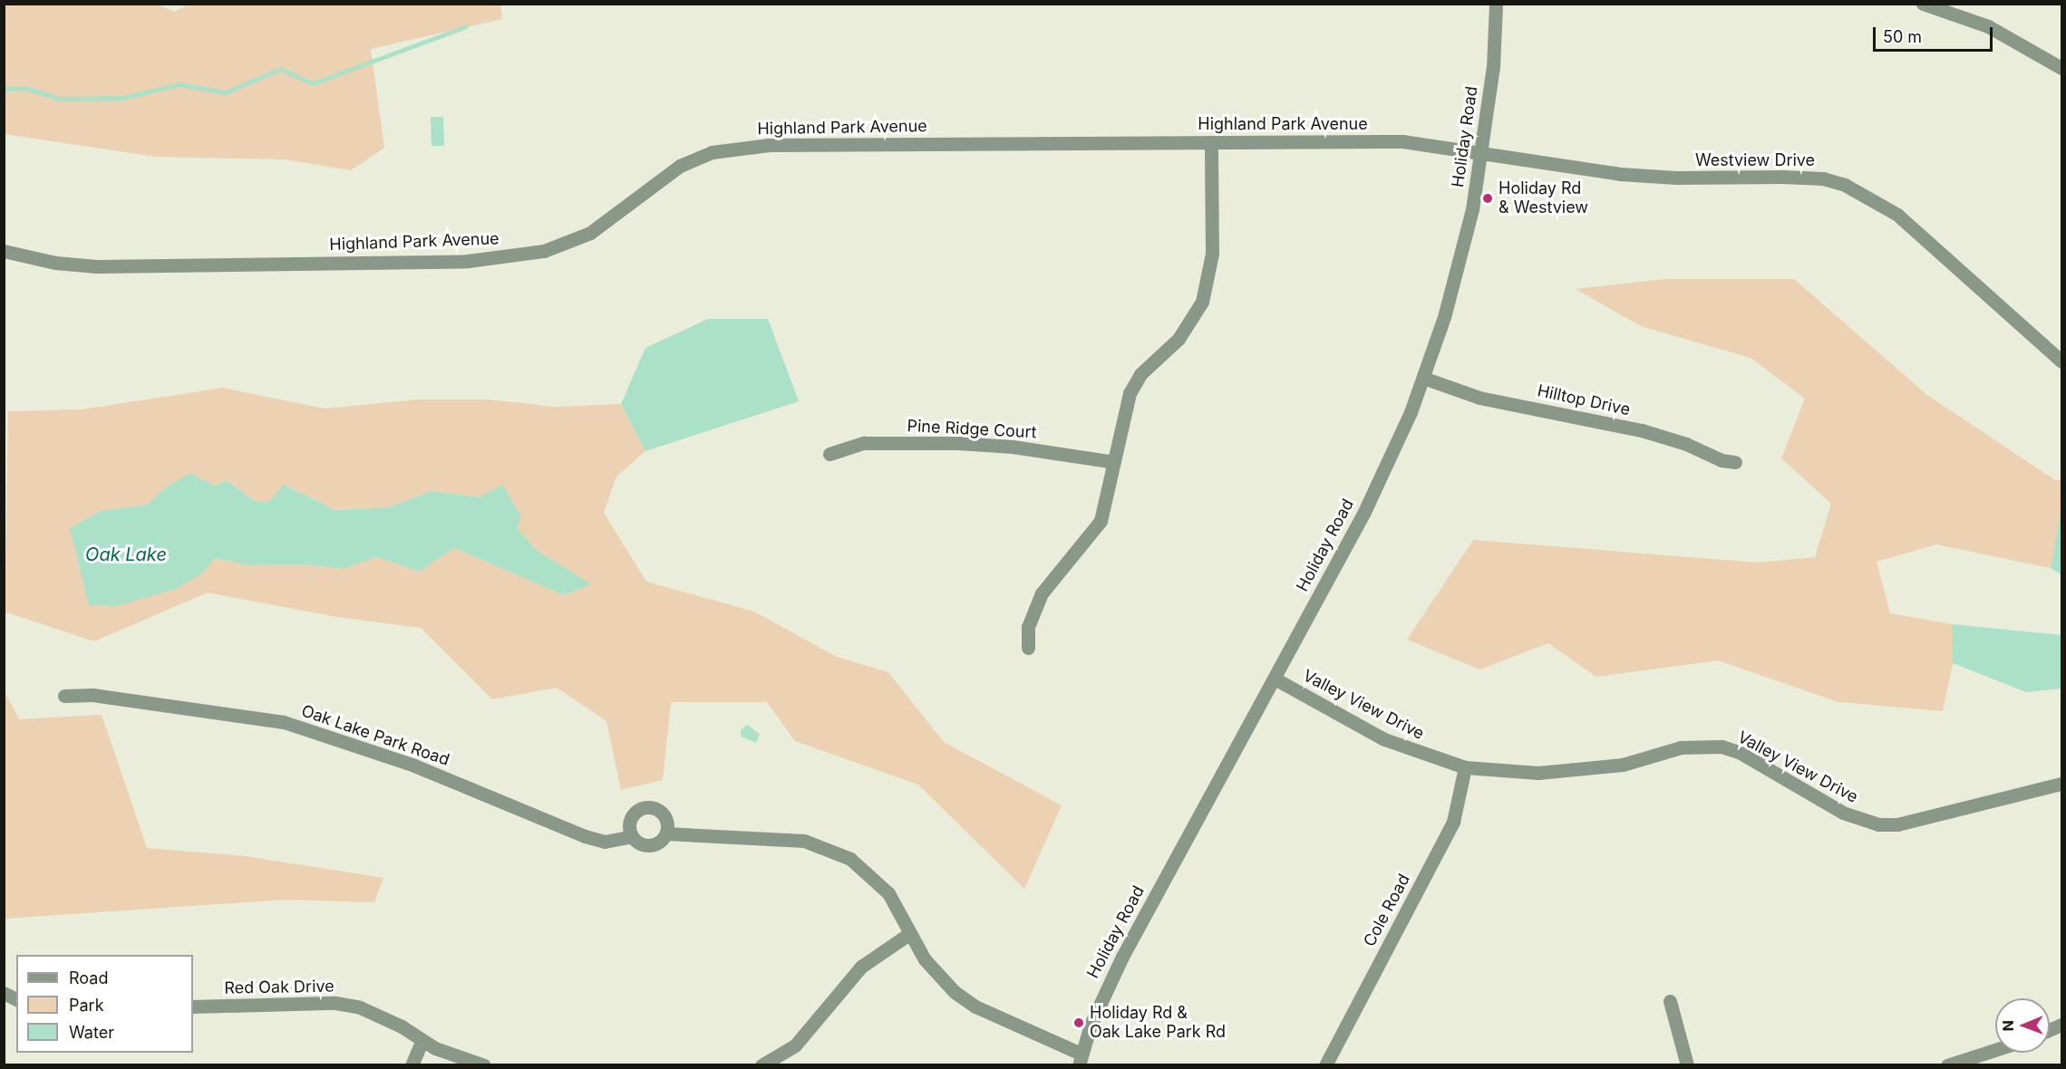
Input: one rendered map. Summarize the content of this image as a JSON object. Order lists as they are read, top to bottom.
{
  "streets": {
    "street": [
      "Highland Park Avenue",
      "Holiday Road",
      "Westview Drive",
      "Hilltop Drive",
      "Pine Ridge Court",
      "Valley View Drive",
      "Oak Lake Park Road",
      "Cole Road",
      "Red Oak Drive"
    ]
  },
  "crossings": [
    ["Highland Park Avenue", "Holiday Road"],
    ["Highland Park Avenue", "Westview Drive"],
    ["Holiday Road", "Westview Drive"],
    ["Holiday Road", "Hilltop Drive"],
    ["Holiday Road", "Valley View Drive"],
    ["Valley View Drive", "Cole Road"]
  ],
  "water": ["Oak Lake"],
  "places": ["Holiday Rd & Westview", "Holiday Rd & Oak Lake Park Rd"],
  "legend": ["Road", "Park", "Water"],
  "scale_bar": "50 m",
  "north": "left"
}
